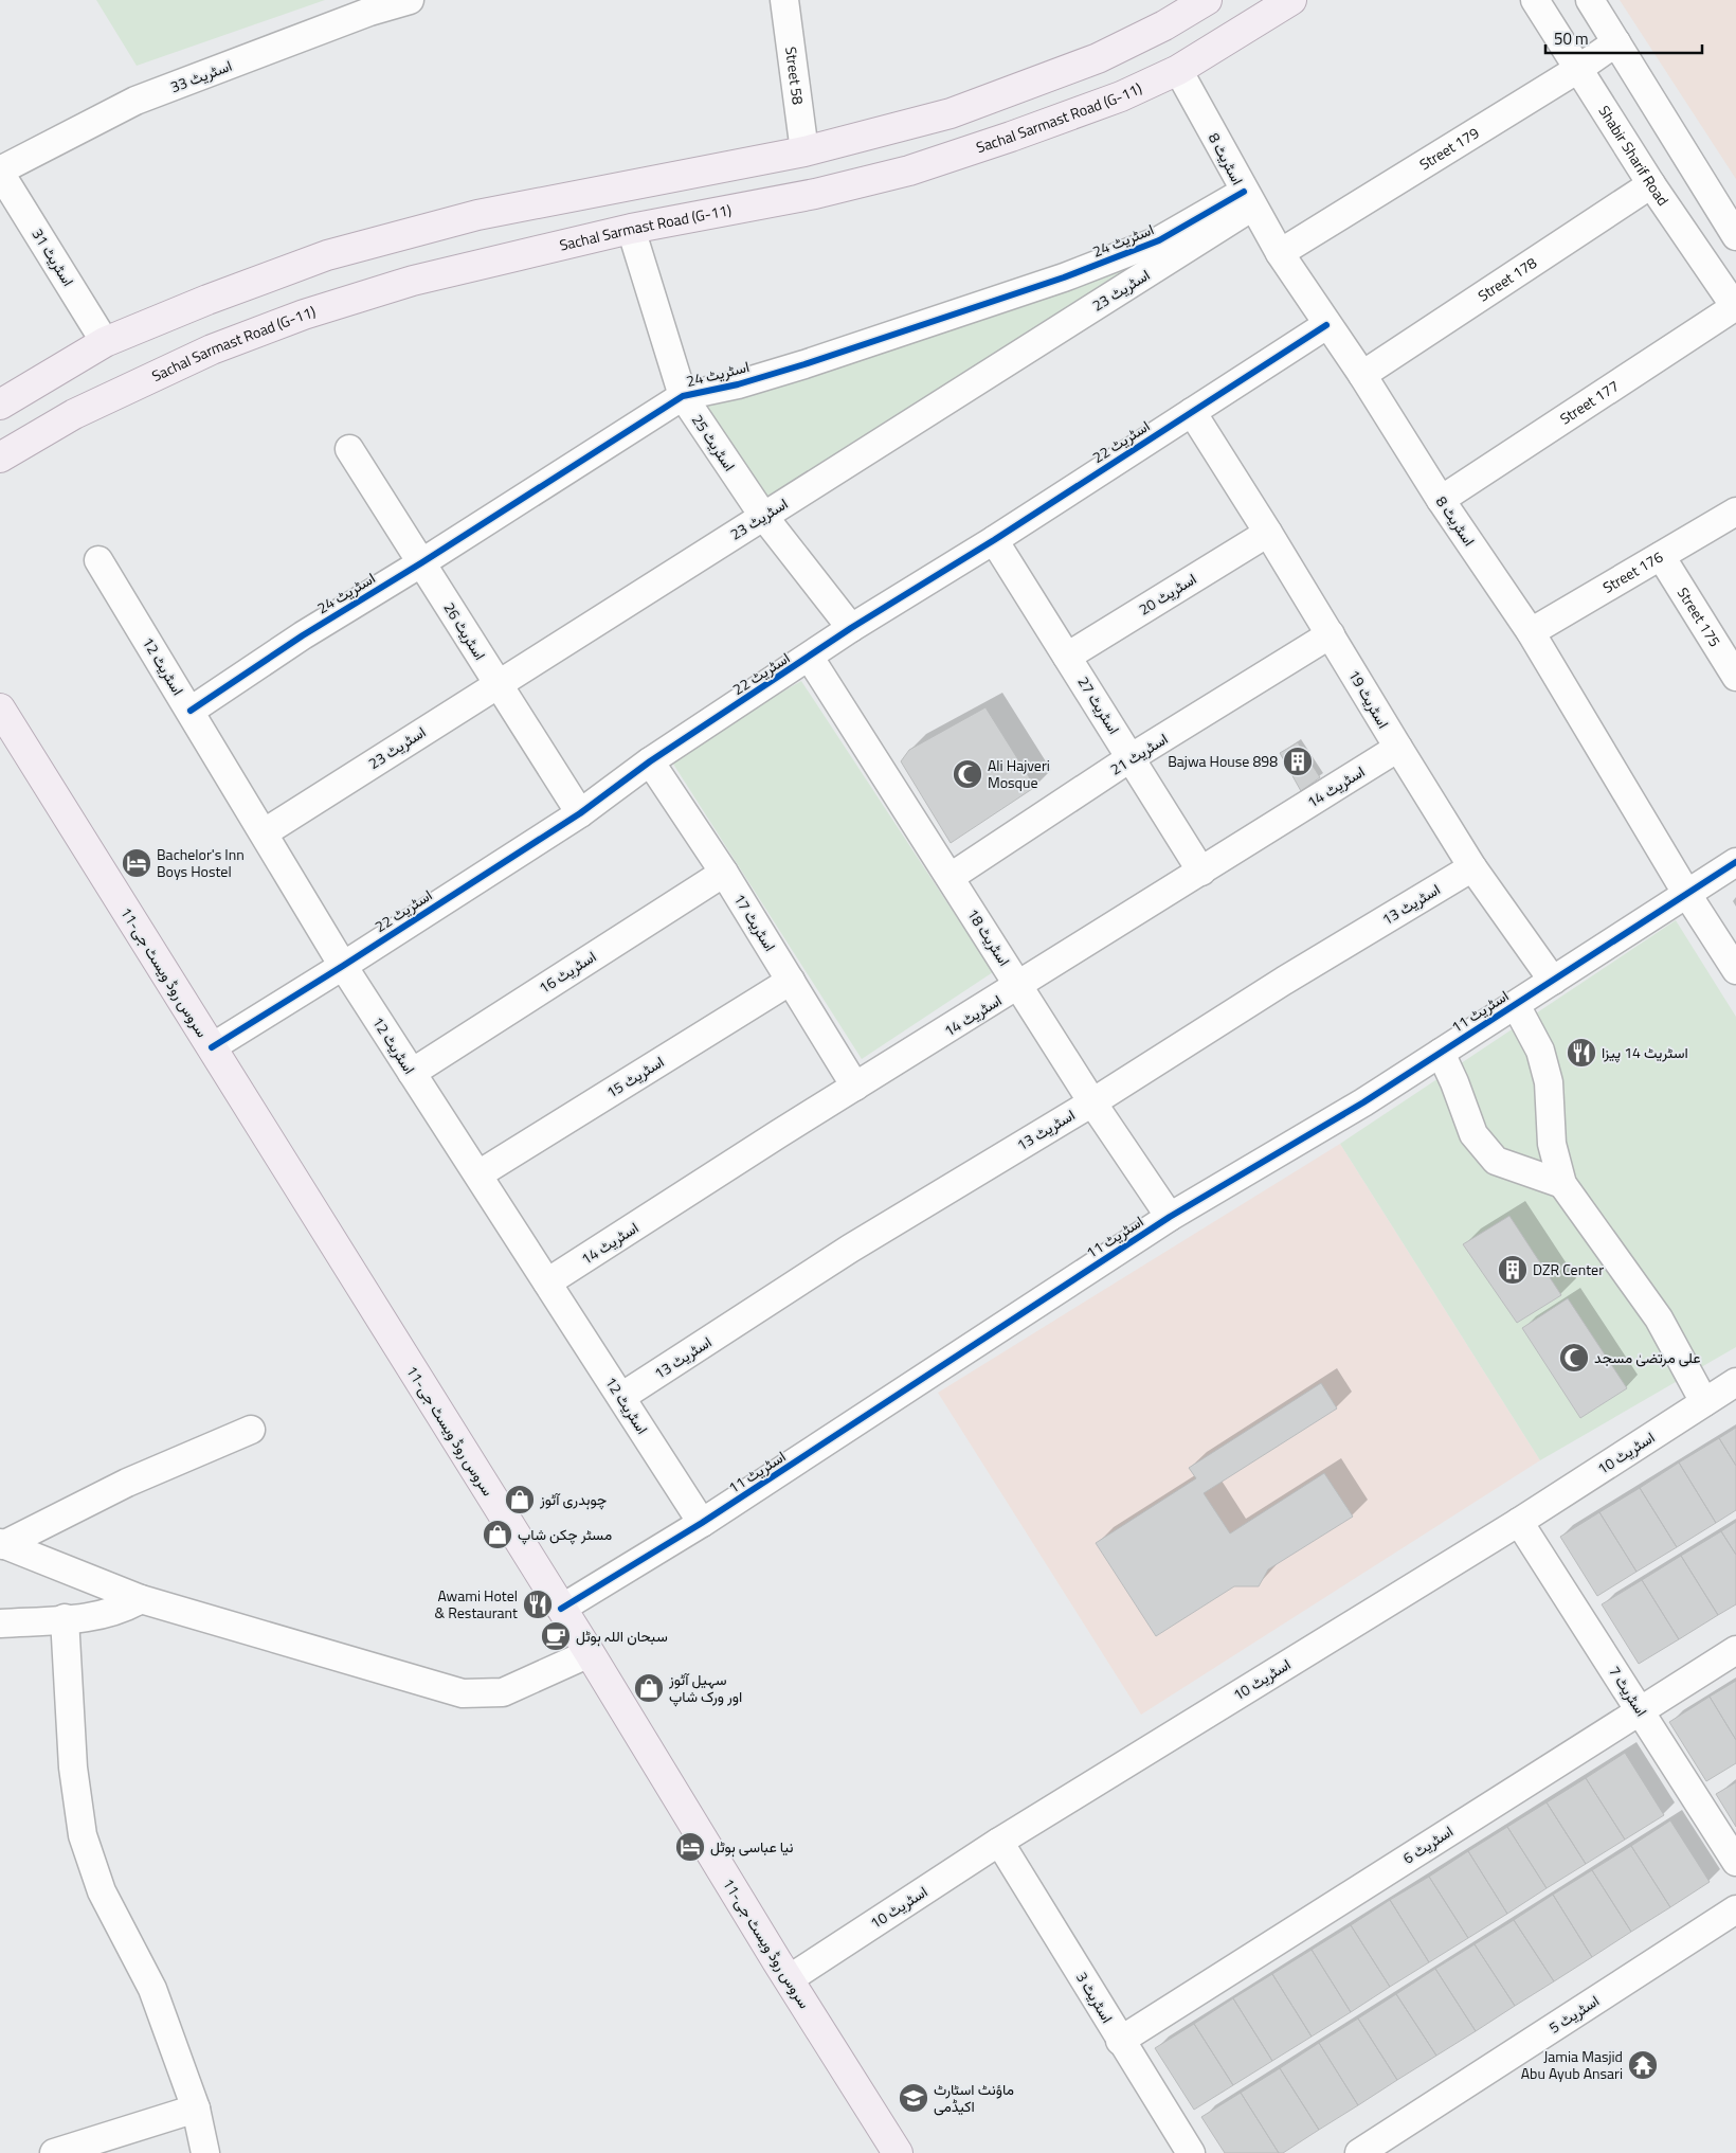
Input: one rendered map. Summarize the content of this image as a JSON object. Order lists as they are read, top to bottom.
{
  "streets": {
    "main road": ["Sachal Sarmast Road (G-11)", "سروس روڈ ویسٹ جی-11"],
    "street": [
      "Street 58",
      "اسٹریٹ 33",
      "Street 179",
      "Shabir Sharif Road",
      "اسٹریٹ 8",
      "اسٹریٹ 24",
      "اسٹریٹ 31",
      "Street 178",
      "اسٹریٹ 23",
      "Street 177",
      "اسٹریٹ 22",
      "اسٹریٹ 25",
      "Street 176",
      "اسٹریٹ 20",
      "Street 175",
      "اسٹریٹ 26",
      "اسٹریٹ 12",
      "اسٹریٹ 19",
      "اسٹریٹ 27",
      "اسٹریٹ 21",
      "اسٹریٹ 14",
      "اسٹریٹ 13",
      "اسٹریٹ 17",
      "اسٹریٹ 18",
      "اسٹریٹ 16",
      "اسٹریٹ 11",
      "اسٹریٹ 15",
      "اسٹریٹ 10",
      "اسٹریٹ 7",
      "اسٹریٹ 6",
      "اسٹریٹ 3",
      "اسٹریٹ 5"
    ]
  },
  "crossings": [
    ["اسٹریٹ 33", "اسٹریٹ 31"],
    ["Sachal Sarmast Road (G-11)", "اسٹریٹ 8"],
    ["Sachal Sarmast Road (G-11)", "اسٹریٹ 25"],
    ["Street 179", "Shabir Sharif Road"],
    ["Street 179", "اسٹریٹ 8"],
    ["Shabir Sharif Road", "Street 178"],
    ["Shabir Sharif Road", "Street 177"],
    ["اسٹریٹ 8", "اسٹریٹ 24"],
    ["اسٹریٹ 8", "Street 178"],
    ["اسٹریٹ 8", "اسٹریٹ 23"],
    ["اسٹریٹ 8", "Street 177"],
    ["اسٹریٹ 8", "اسٹریٹ 22"],
    ["اسٹریٹ 8", "Street 176"],
    ["اسٹریٹ 8", "اسٹریٹ 11"],
    ["اسٹریٹ 24", "اسٹریٹ 23"],
    ["اسٹریٹ 24", "اسٹریٹ 25"],
    ["اسٹریٹ 24", "اسٹریٹ 26"],
    ["اسٹریٹ 24", "اسٹریٹ 12"],
    ["اسٹریٹ 23", "اسٹریٹ 25"],
    ["اسٹریٹ 23", "اسٹریٹ 26"],
    ["اسٹریٹ 23", "اسٹریٹ 12"],
    ["اسٹریٹ 22", "اسٹریٹ 25"],
    ["اسٹریٹ 22", "اسٹریٹ 26"],
    ["اسٹریٹ 22", "اسٹریٹ 12"],
    ["اسٹریٹ 22", "اسٹریٹ 19"],
    ["اسٹریٹ 22", "اسٹریٹ 27"],
    ["اسٹریٹ 22", "اسٹریٹ 17"],
    ["اسٹریٹ 22", "اسٹریٹ 18"],
    ["اسٹریٹ 22", "سروس روڈ ویسٹ جی-11"],
    ["Street 176", "Street 175"],
    ["اسٹریٹ 20", "اسٹریٹ 19"],
    ["اسٹریٹ 20", "اسٹریٹ 27"],
    ["اسٹریٹ 12", "اسٹریٹ 14"],
    ["اسٹریٹ 12", "اسٹریٹ 13"],
    ["اسٹریٹ 12", "اسٹریٹ 16"],
    ["اسٹریٹ 12", "اسٹریٹ 11"],
    ["اسٹریٹ 12", "اسٹریٹ 15"],
    ["اسٹریٹ 19", "اسٹریٹ 21"],
    ["اسٹریٹ 19", "اسٹریٹ 14"],
    ["اسٹریٹ 19", "اسٹریٹ 13"],
    ["اسٹریٹ 19", "اسٹریٹ 11"],
    ["اسٹریٹ 27", "اسٹریٹ 21"],
    ["اسٹریٹ 27", "اسٹریٹ 14"],
    ["اسٹریٹ 21", "اسٹریٹ 18"],
    ["اسٹریٹ 14", "اسٹریٹ 17"],
    ["اسٹریٹ 14", "اسٹریٹ 18"],
    ["اسٹریٹ 13", "اسٹریٹ 18"],
    ["اسٹریٹ 17", "اسٹریٹ 16"],
    ["اسٹریٹ 17", "اسٹریٹ 15"],
    ["اسٹریٹ 18", "اسٹریٹ 11"],
    ["سروس روڈ ویسٹ جی-11", "اسٹریٹ 11"],
    ["سروس روڈ ویسٹ جی-11", "اسٹریٹ 10"],
    ["اسٹریٹ 10", "اسٹریٹ 7"],
    ["اسٹریٹ 10", "اسٹریٹ 3"],
    ["اسٹریٹ 7", "اسٹریٹ 6"],
    ["اسٹریٹ 6", "اسٹریٹ 3"]
  ],
  "places": {
    "building": ["Bajwa House 898", "DZR Center"],
    "mosque": ["Ali Hajveri Mosque", "علی مرتضیٰ مسجد"],
    "hotel": ["Bachelor's Inn Boys Hostel", "نیا عباسی ہوٹل"],
    "restaurant": ["اسٹریٹ 14 پیزا", "Awami Hotel & Restaurant"],
    "shop": ["چوہدری آٹوز", "مسٹر چکن شاپ", "سہیل آٹوز اور ورک شاپ"],
    "cafe": ["سبحان اللہ ہوٹل"],
    "temple": ["Jamia Masjid Abu Ayub Ansari"],
    "school or university": ["ماؤنٹ اسٹارٹ اکیڈمی"]
  },
  "scale_bar": "50 m"
}
